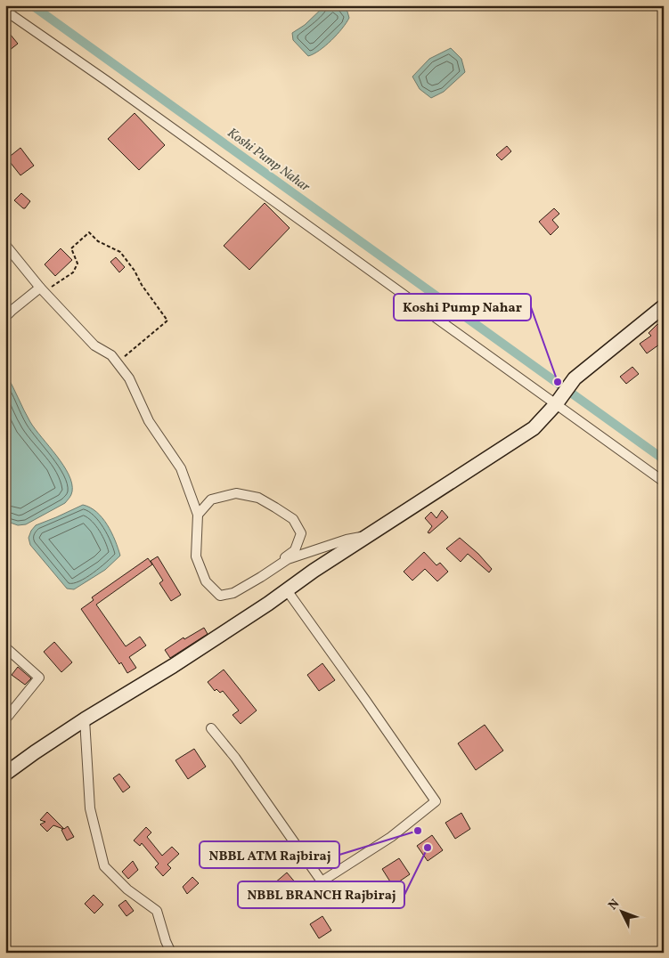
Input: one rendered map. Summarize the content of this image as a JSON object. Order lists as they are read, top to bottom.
{
  "water": ["Koshi Pump Nahar"],
  "places": ["Koshi Pump Nahar", "NBBL ATM Rajbiraj", "NBBL BRANCH Rajbiraj"],
  "north": "top left"
}
